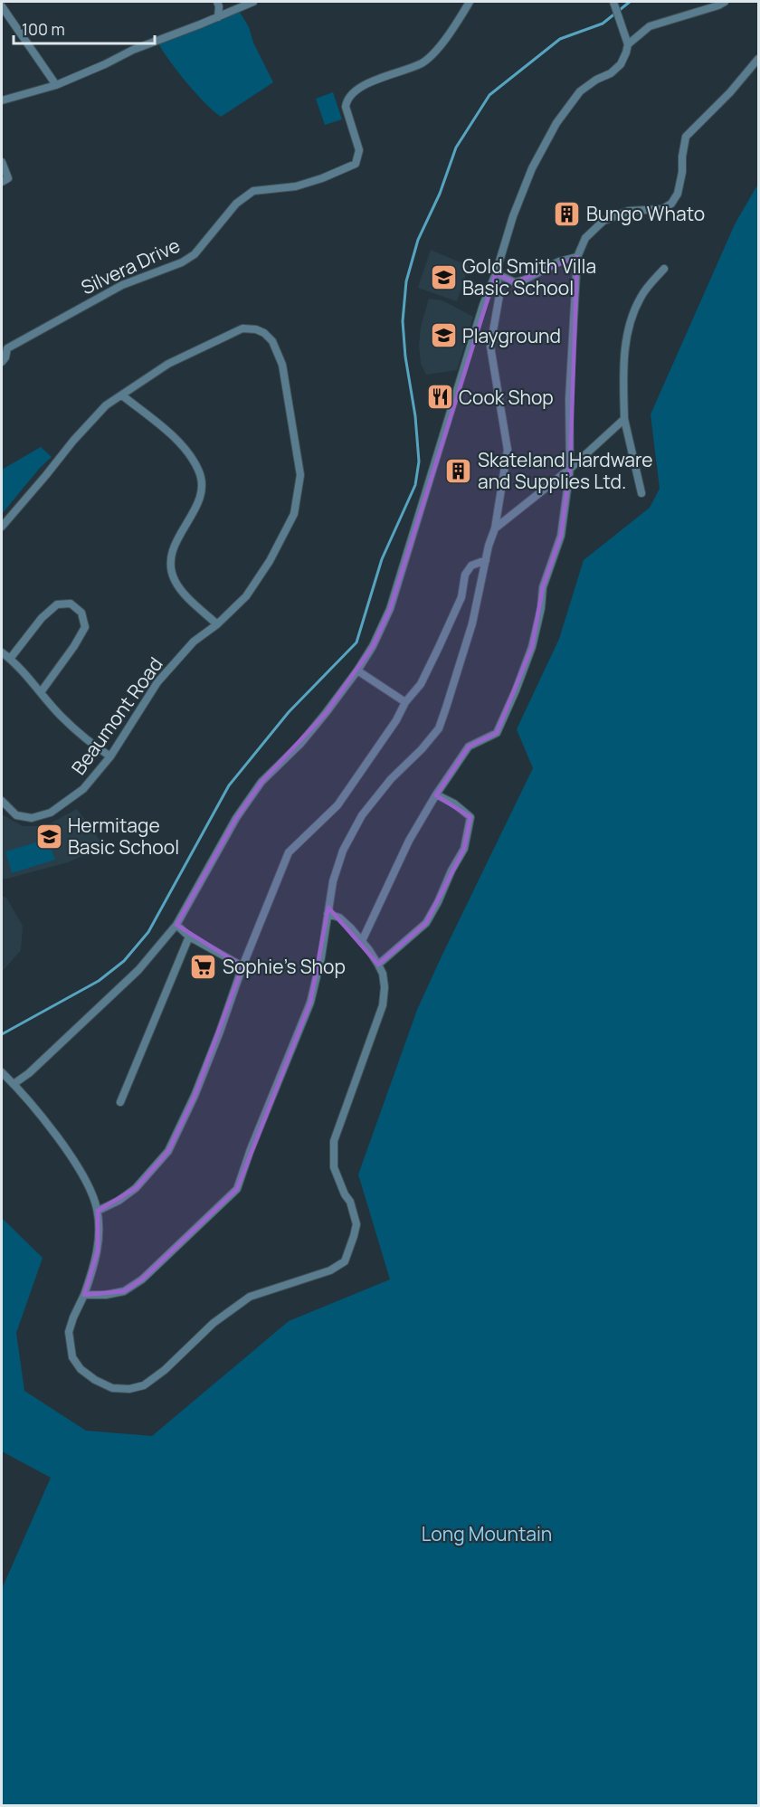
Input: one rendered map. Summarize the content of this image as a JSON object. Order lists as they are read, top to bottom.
{
  "streets": {
    "street": ["Silvera Drive", "Beaumont Road"]
  },
  "parks": ["Long Mountain"],
  "places": {
    "building": ["Bungo Whato", "Skateland Hardware and Supplies Ltd."],
    "school or university": ["Gold Smith Villa Basic School", "Playground", "Hermitage Basic School"],
    "restaurant": ["Cook Shop"],
    "supermarket": ["Sophie's Shop"]
  },
  "scale_bar": "100 m"
}
